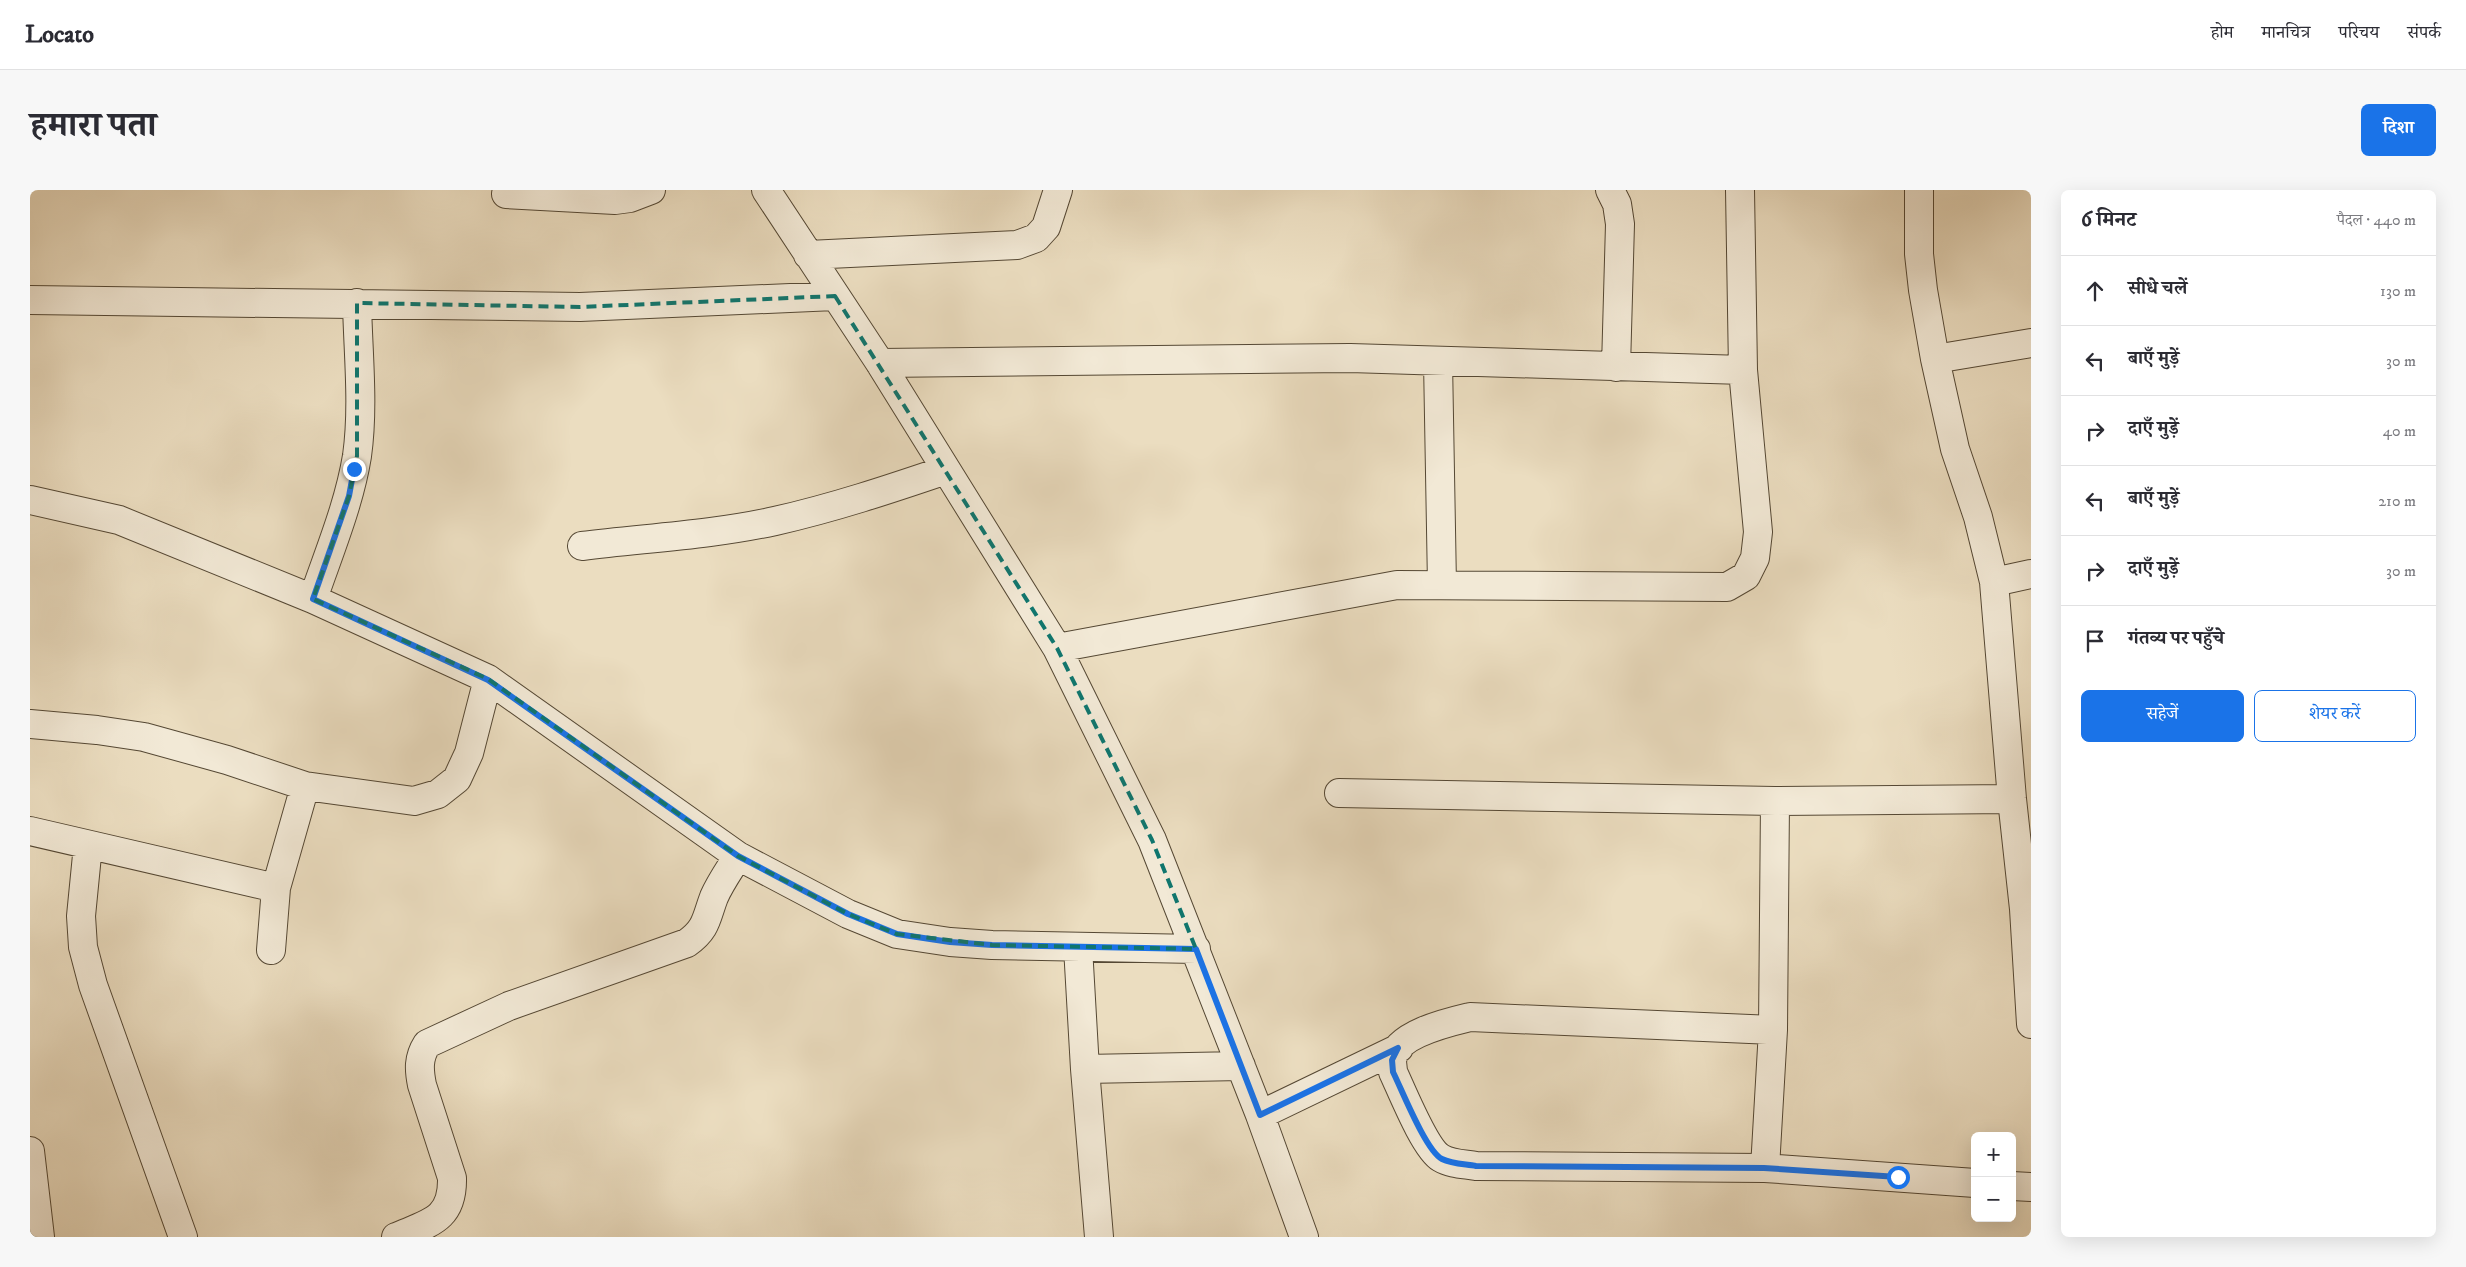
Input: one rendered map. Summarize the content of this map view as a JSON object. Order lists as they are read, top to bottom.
{
  "page": {
    "header": "Locato",
    "nav": [
      "होम",
      "मानचित्र",
      "परिचय",
      "संपर्क"
    ],
    "title": "हमारा पता",
    "buttons": [
      "दिशा",
      ["सहेजें", "शेयर करें"]
    ],
    "heading": ["6 मिनट", "पैदल · 440 m"],
    "list": [
      ["सीधे चलें", "130 m"],
      ["बाएँ मुड़ें", "30 m"],
      ["दाएँ मुड़ें", "40 m"],
      ["बाएँ मुड़ें", "210 m"],
      ["दाएँ मुड़ें", "30 m"],
      "गंतव्य पर पहुँचे"
    ],
    "map_buttons": ["+", "−"]
  }
}
